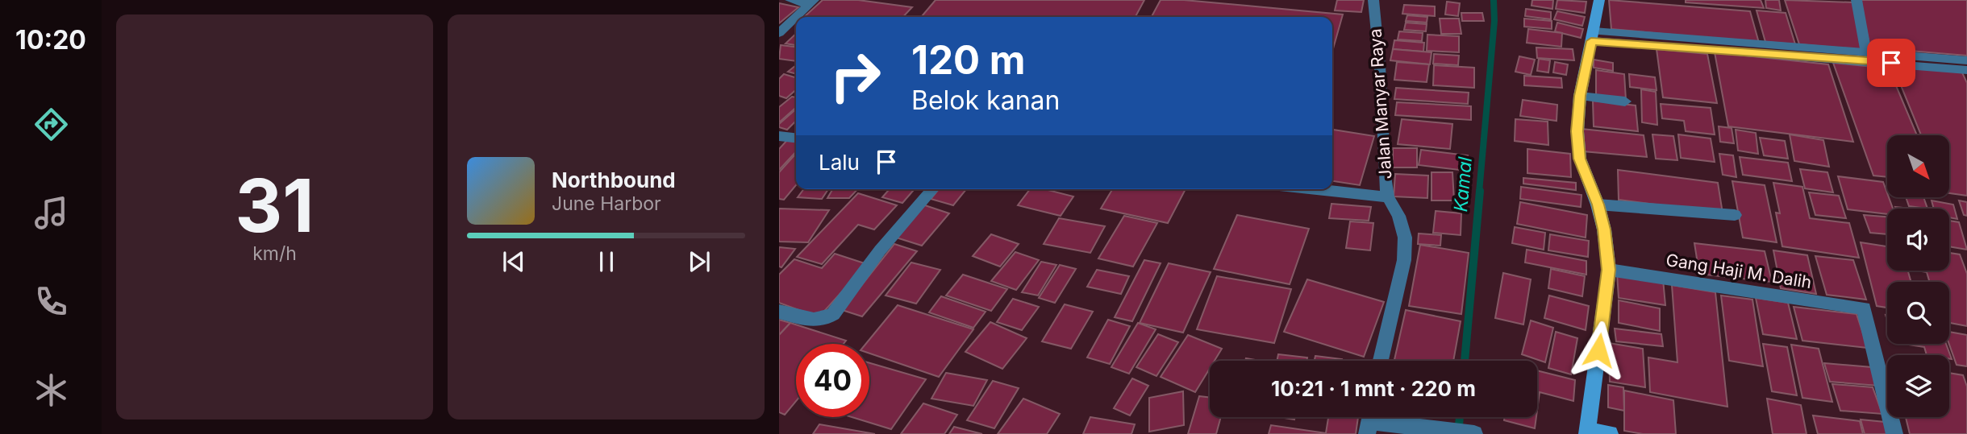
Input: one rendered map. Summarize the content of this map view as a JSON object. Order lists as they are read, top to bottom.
{
  "streets": {
    "street": ["Jalan Manyar Raya", "Gang Haji M. Dalih"]
  },
  "water": ["Kamal"],
  "north": "bottom right",
  "page": {
    "tabs": "10:20",
    "tile": ["31", "km/h"],
    "turn": ["120 m", "Belok kanan"],
    "then": "Lalu",
    "song": ["Northbound", "June Harbor"],
    "limit": "40",
    "trip": "10:21 · 1 mnt · 220 m"
  }
}
